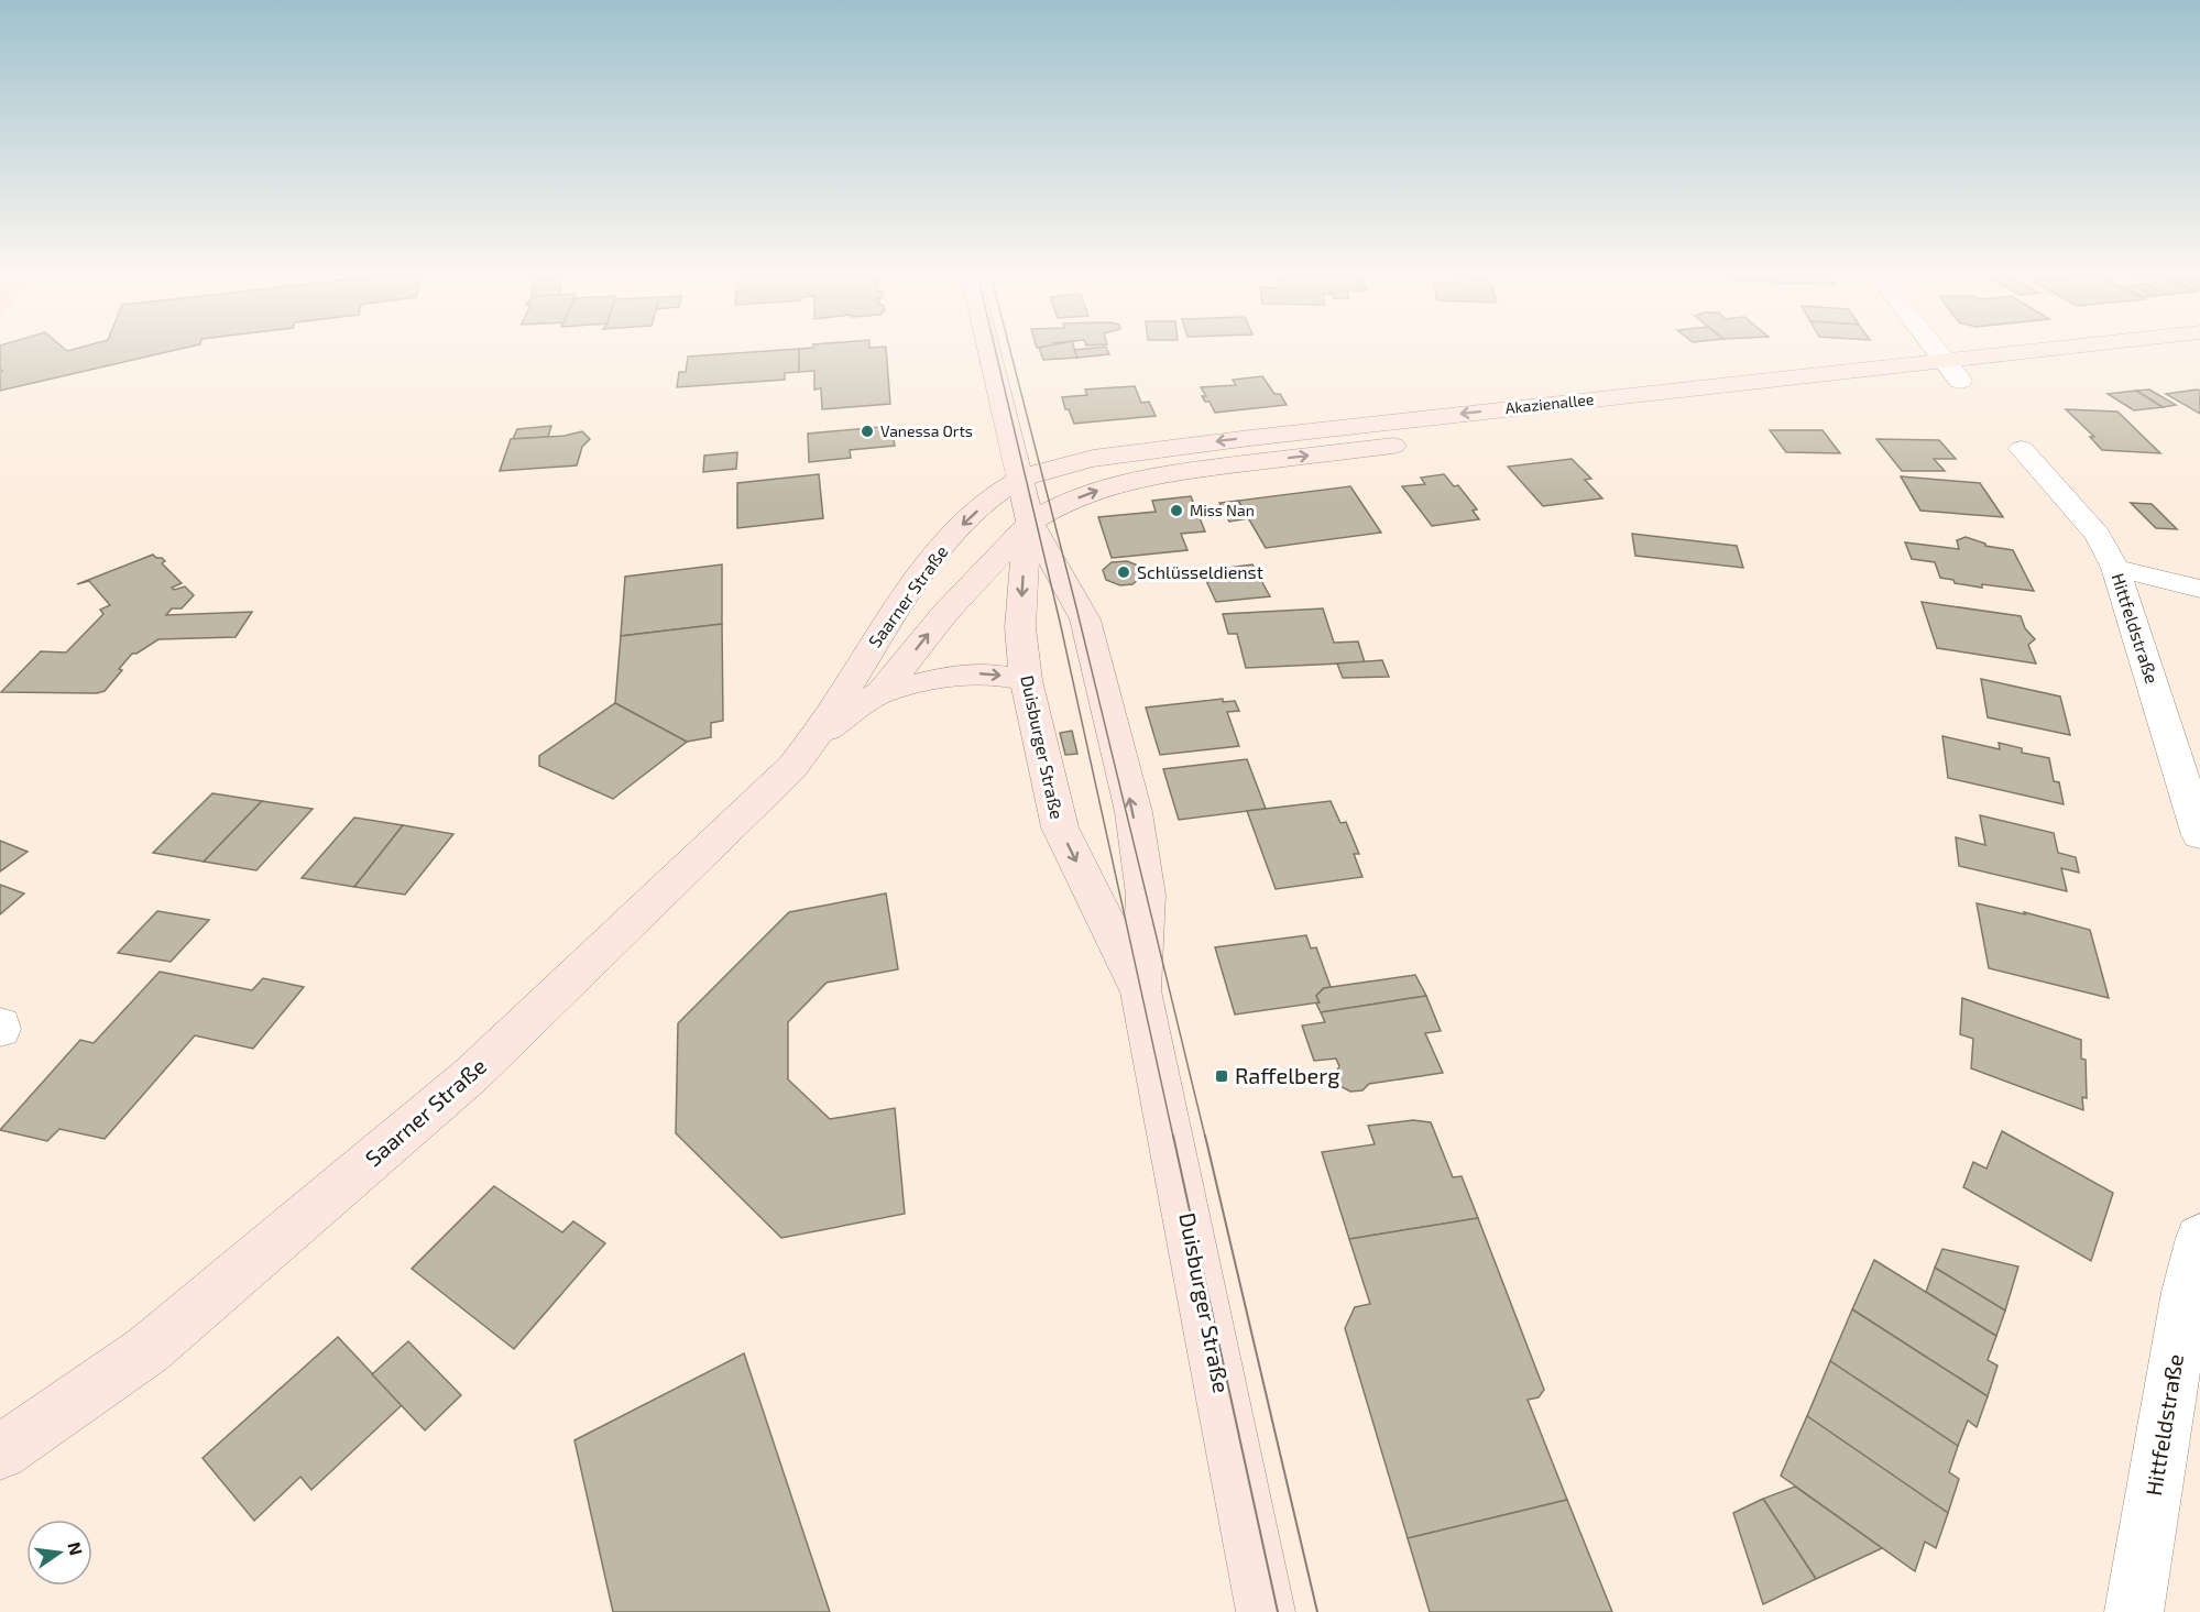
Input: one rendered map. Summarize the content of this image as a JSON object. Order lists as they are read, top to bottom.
{
  "streets": {
    "main road": ["Akazienallee", "Saarner Straße", "Duisburger Straße"],
    "street": ["Hittfeldstraße"]
  },
  "crossings": [
    ["Akazienallee", "Saarner Straße"],
    ["Akazienallee", "Duisburger Straße"],
    ["Saarner Straße", "Duisburger Straße"]
  ],
  "places": {
    "other": ["Vanessa Orts", "Miss Nan", "Schlüsseldienst"],
    "transit": ["Raffelberg"]
  },
  "north": "right"
}
